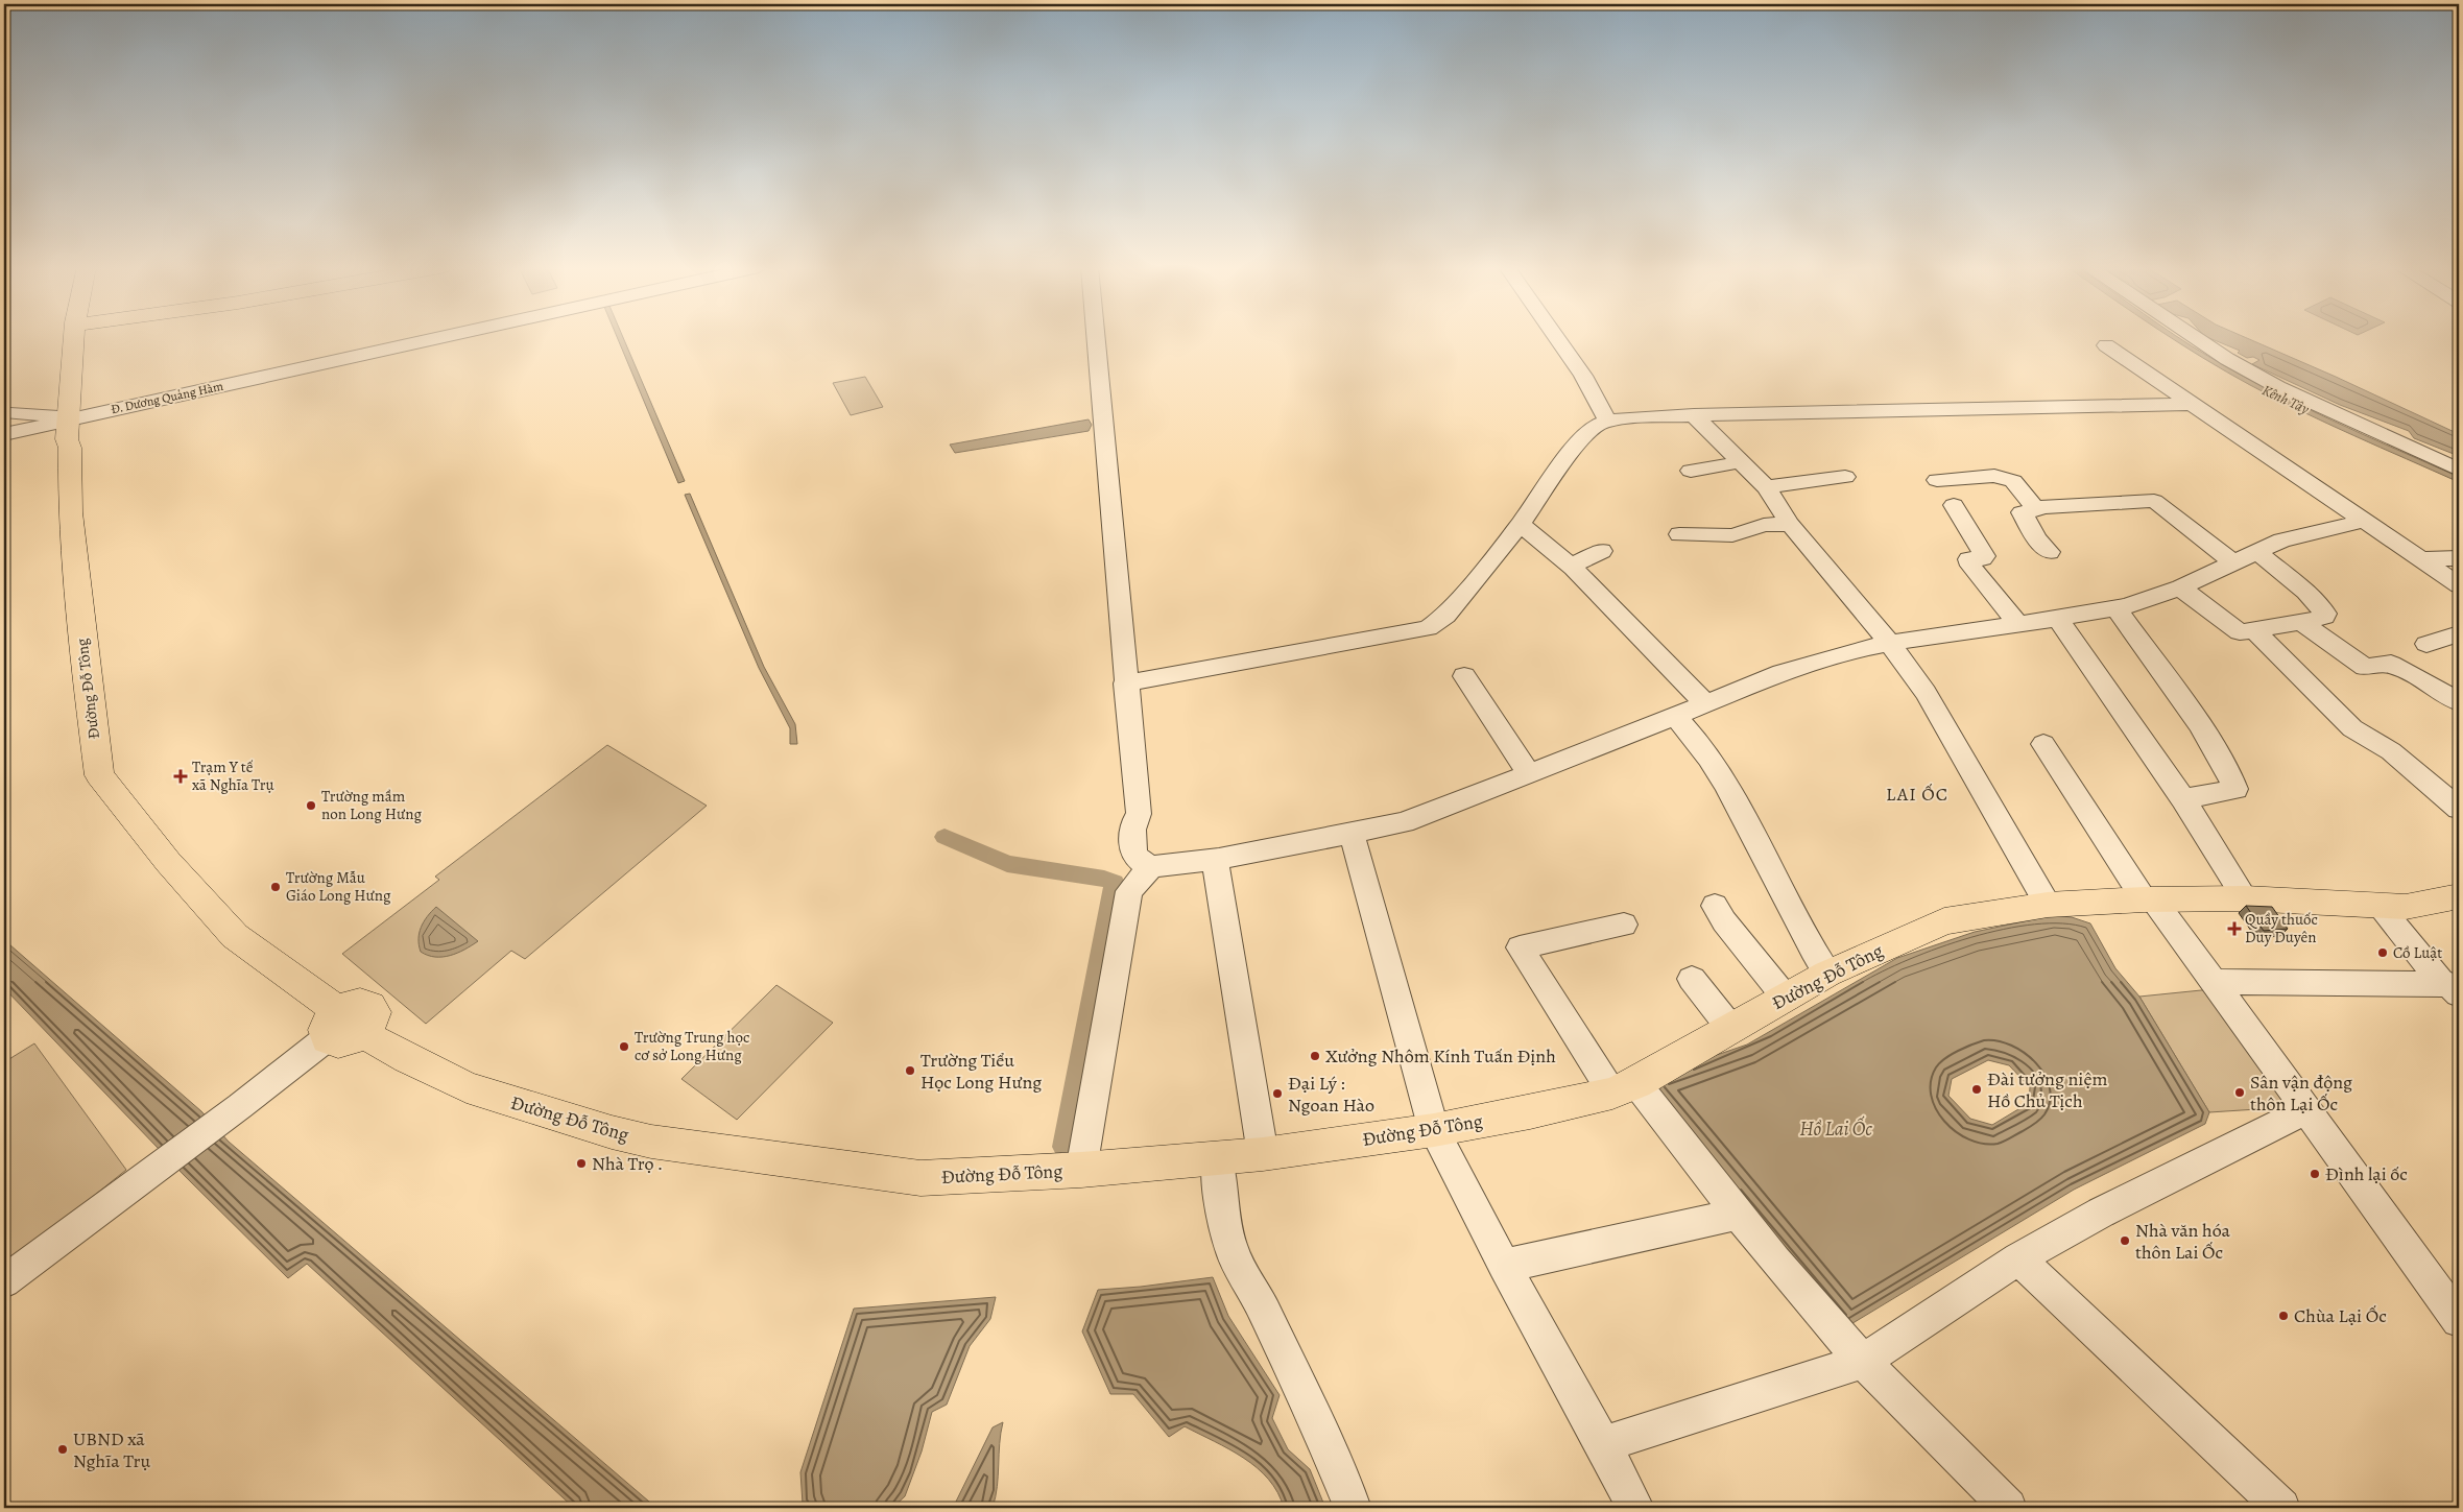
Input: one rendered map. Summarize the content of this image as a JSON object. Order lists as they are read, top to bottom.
{
  "streets": {
    "main road": ["Đường Đỗ Tông"],
    "street": ["Đ. Dương Quảng Hàm"]
  },
  "crossings": [
    ["Đ. Dương Quảng Hàm", "Đường Đỗ Tông"]
  ],
  "districts": ["LAI ỐC"],
  "water": ["Kênh Tây", "Hồ Lai Ốc"],
  "places": {
    "health": ["Trạm Y tế xã Nghĩa Trụ", "Quầy thuốc Duy Duyên"],
    "other": [
      "Trường mầm non Long Hưng",
      "Trường Mẫu Giáo Long Hưng",
      "Cồ Luật",
      "Trường Trung học cơ sở Long Hưng",
      "Xưởng Nhôm Kính Tuấn Định",
      "Trường Tiểu Học Long Hưng",
      "Đài tưởng niệm Hồ Chủ Tịch",
      "Sân vận động thôn Lại Ốc",
      "Đại Lý : Ngoan Hào",
      "Nhà Trọ .",
      "Đình lại ốc",
      "Nhà văn hóa thôn Lai Ốc",
      "Chùa Lại Ốc",
      "UBND xã Nghĩa Trụ"
    ]
  }
}
